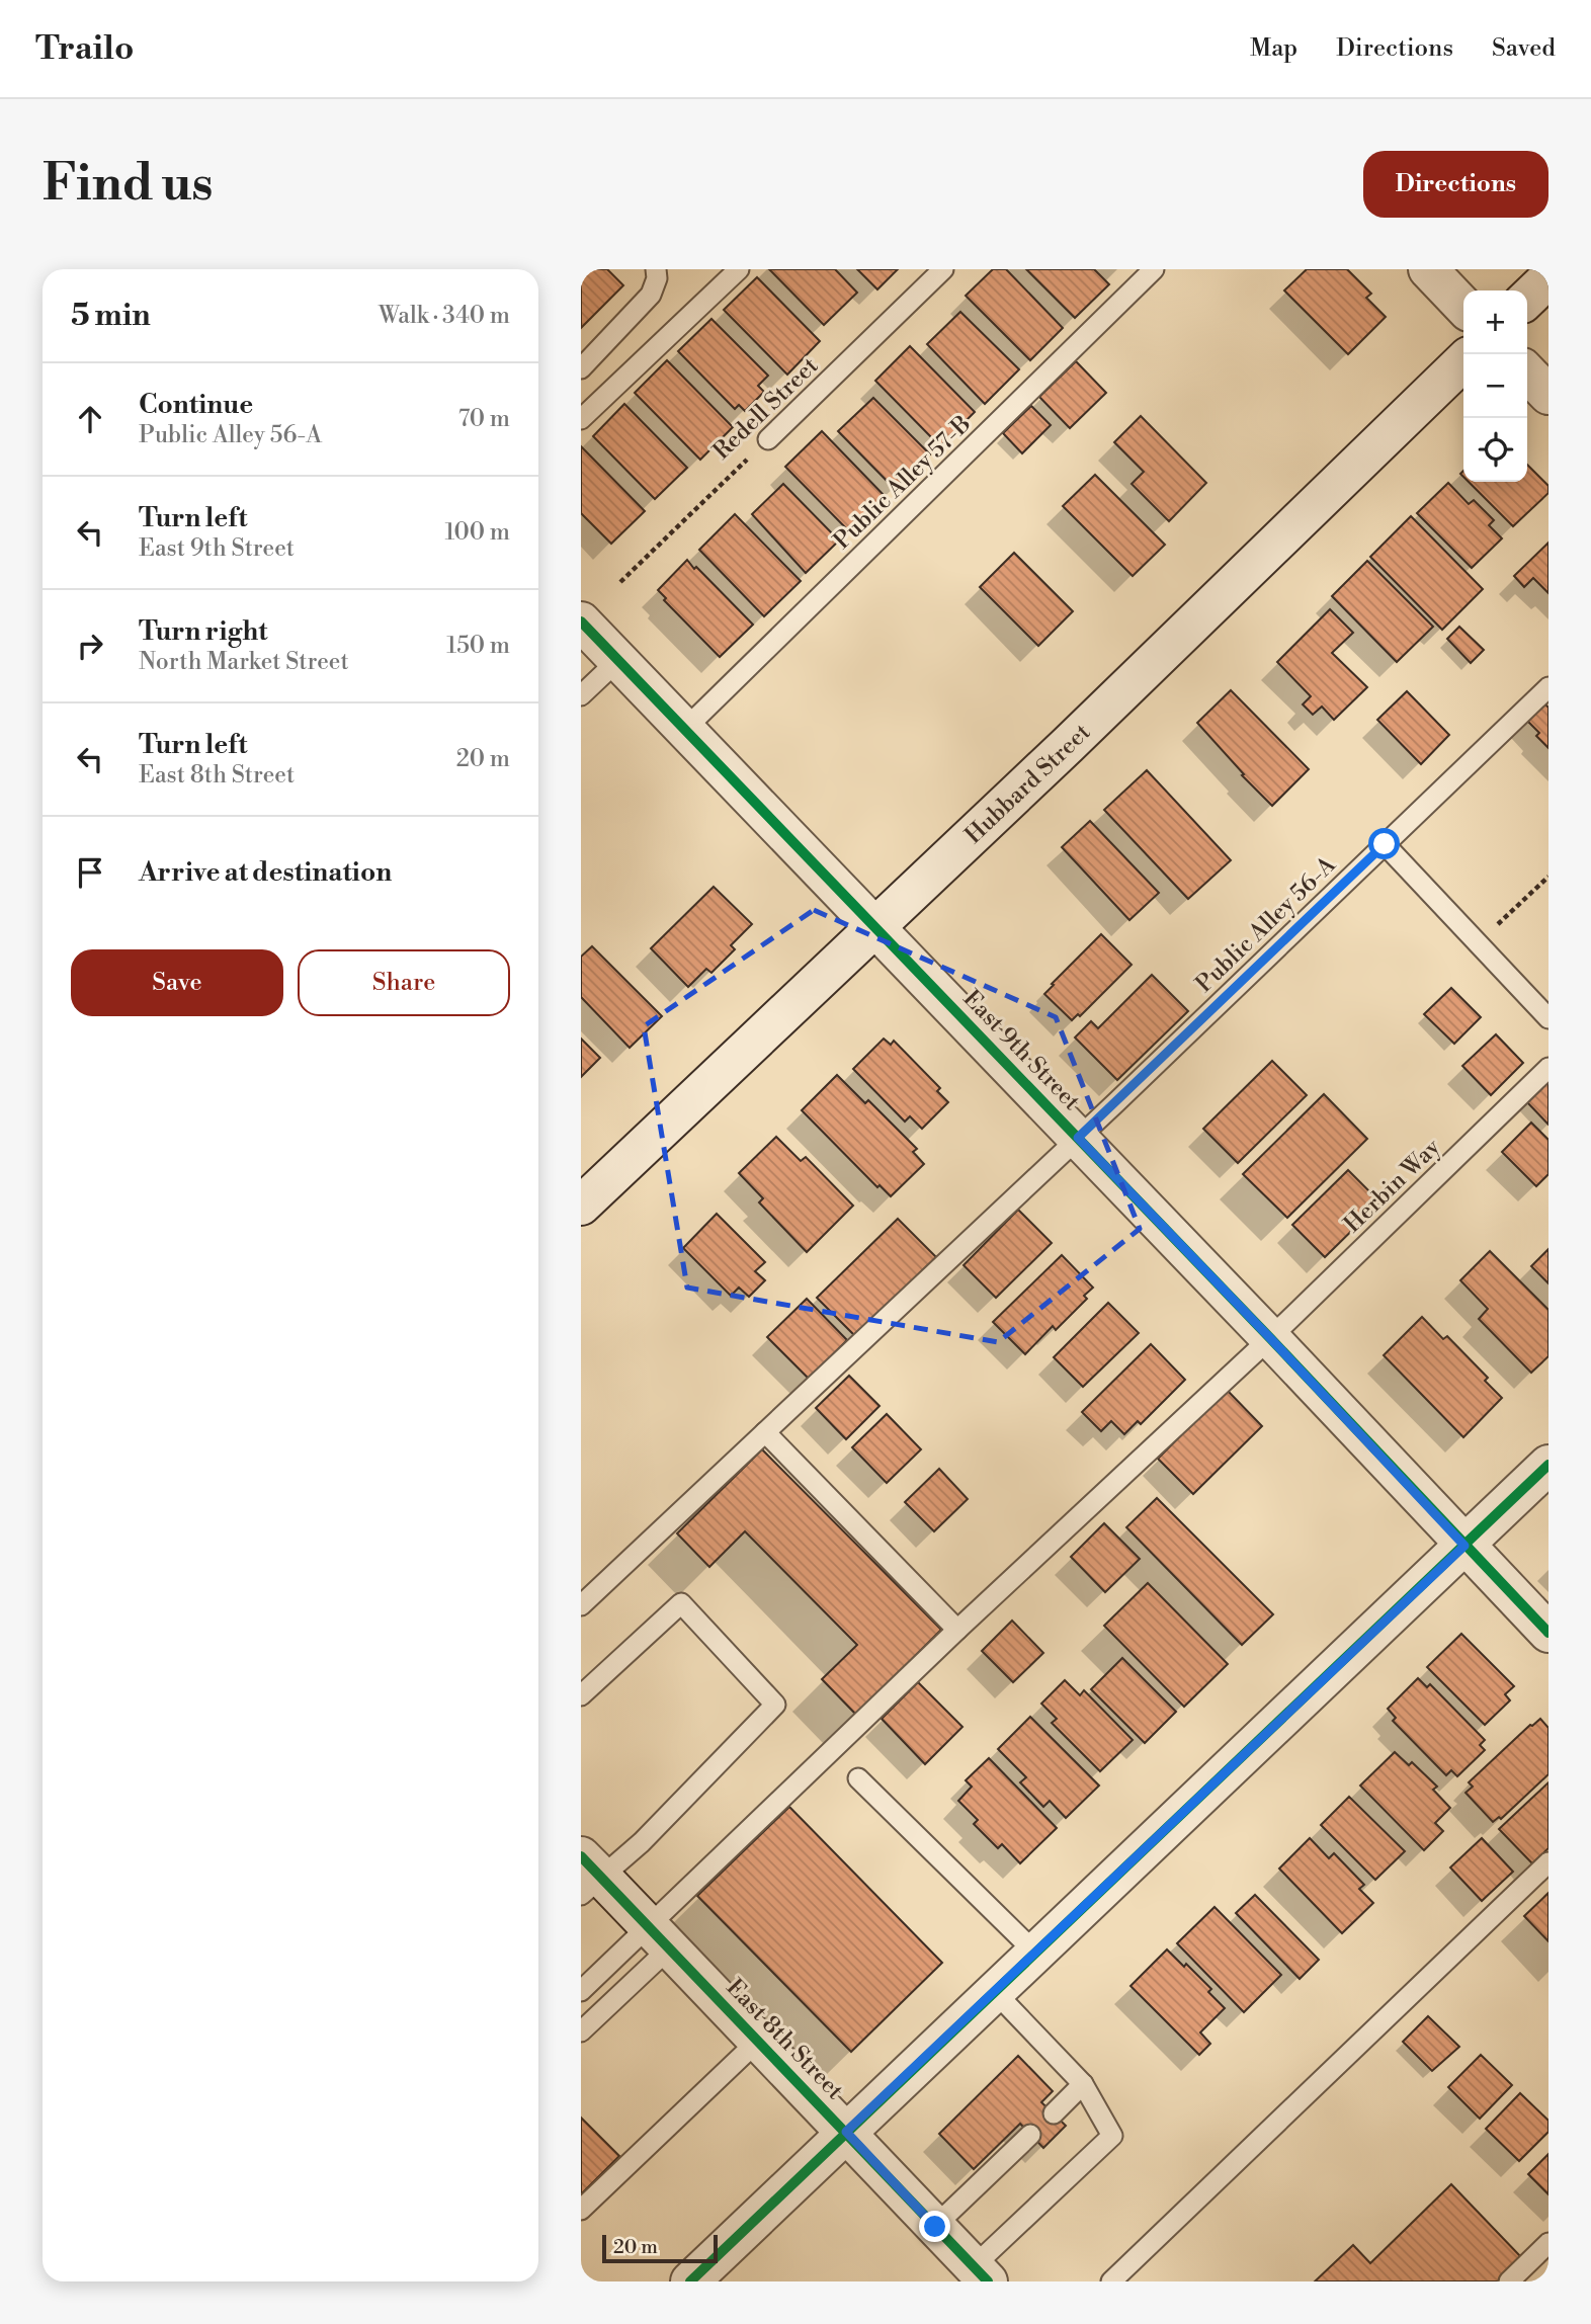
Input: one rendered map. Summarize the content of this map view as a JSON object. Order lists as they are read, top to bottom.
{
  "streets": {
    "street": ["Hubbard Street", "East 9th Street", "East 8th Street"],
    "lane": [
      "Redell Street",
      "Public Alley 57-B",
      "Public Alley 56-A",
      "Herbin Way"
    ]
  },
  "crossings": [
    ["Public Alley 57-B", "East 9th Street"],
    ["Hubbard Street", "East 9th Street"],
    ["Public Alley 56-A", "East 9th Street"],
    ["East 9th Street", "Herbin Way"],
    ["Herbin Way", "East 8th Street"]
  ],
  "scale_bar": "20 m",
  "page": {
    "header": "Trailo",
    "nav": ["Map", "Directions", "Saved"],
    "buttons": [
      "Directions",
      ["Save", "Share"]
    ],
    "title": "Find us",
    "heading": ["5 min", "Walk · 340 m"],
    "map_buttons": ["+", "−"],
    "list": [
      ["Continue", "Public Alley 56-A", "70 m"],
      ["Turn left", "East 9th Street", "100 m"],
      ["Turn right", "North Market Street", "150 m"],
      ["Turn left", "East 8th Street", "20 m"],
      "Arrive at destination"
    ],
    "scale": "20 m"
  }
}
